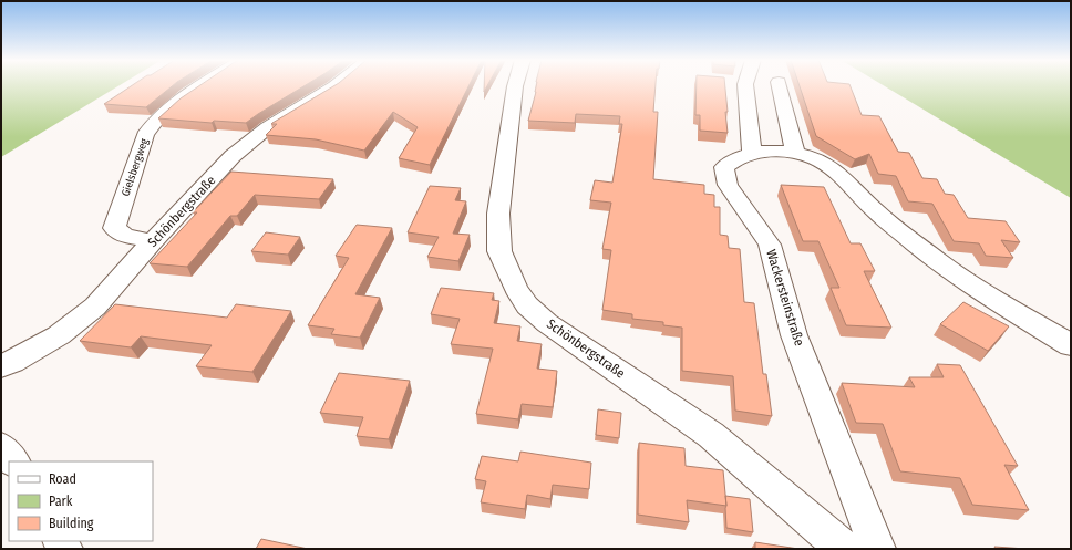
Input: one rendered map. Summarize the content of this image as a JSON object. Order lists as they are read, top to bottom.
{
  "streets": {
    "street": ["Gielsbergweg", "Schönbergstraße", "Wackersteinstraße"]
  },
  "crossings": [
    ["Gielsbergweg", "Schönbergstraße"]
  ],
  "legend": ["Road", "Park", "Building"]
}
